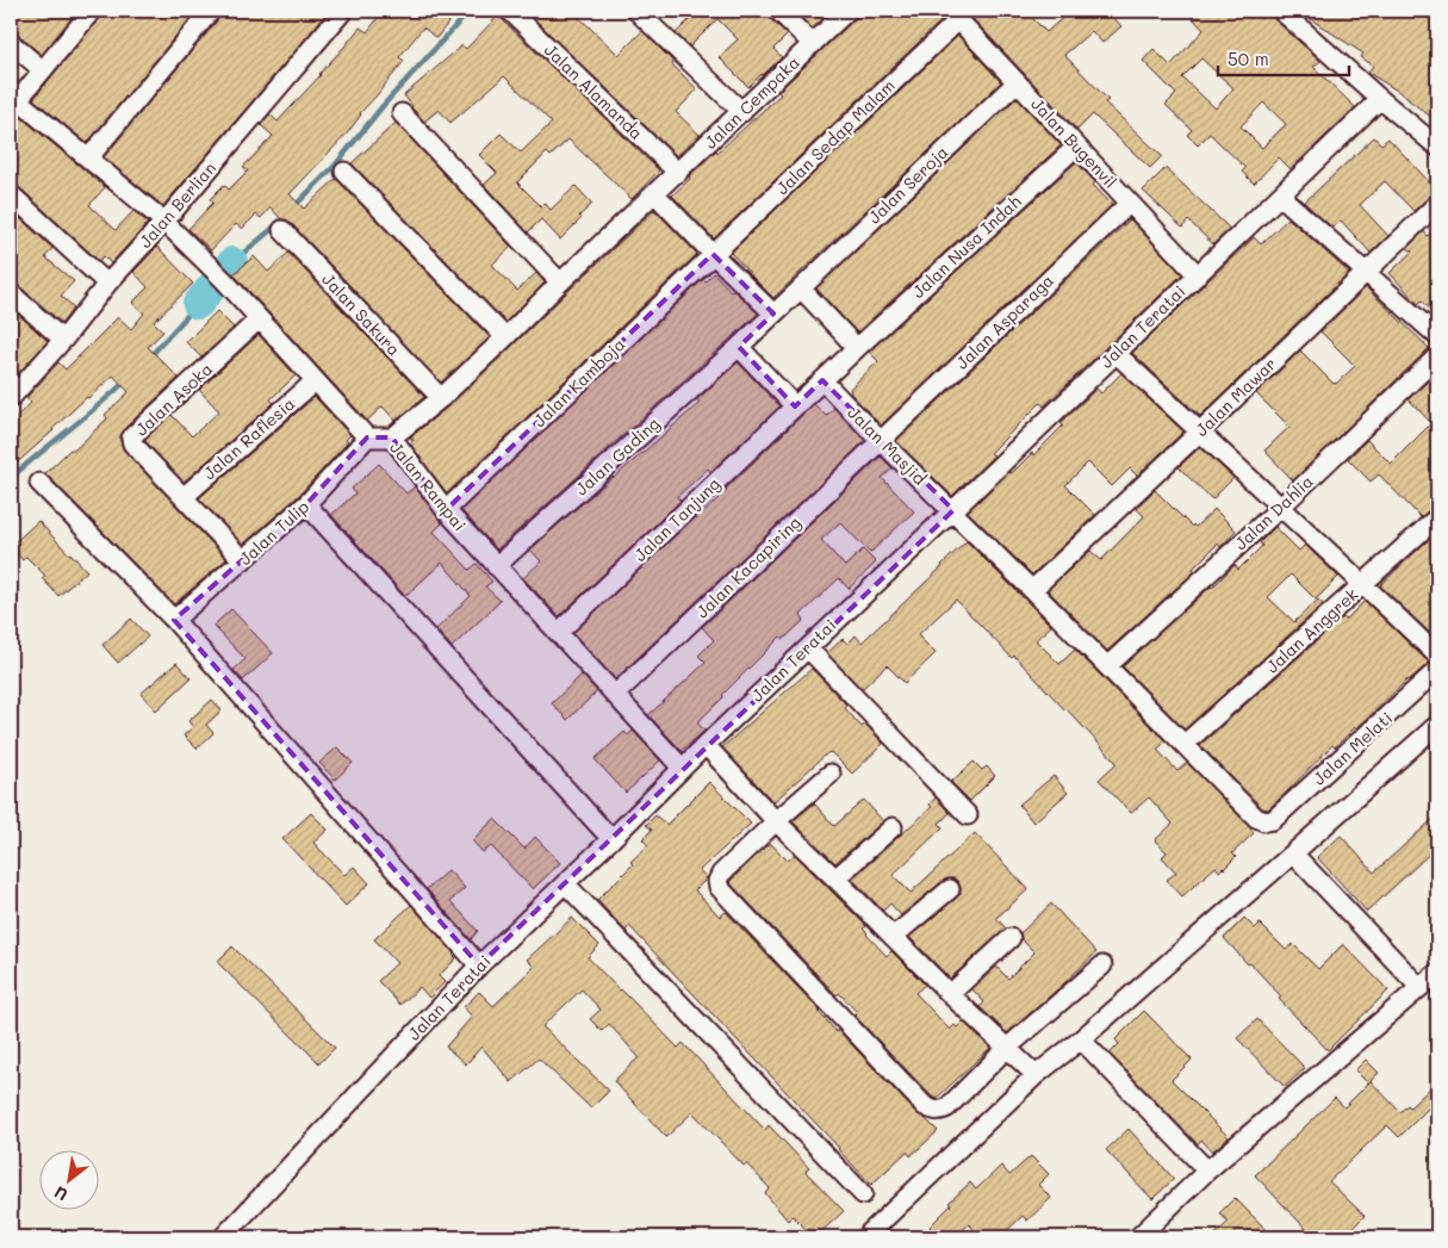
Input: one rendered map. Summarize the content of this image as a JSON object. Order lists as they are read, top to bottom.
{
  "streets": {
    "street": [
      "Jalan Alamanda",
      "Jalan Cempaka",
      "Jalan Sedap Malam",
      "Jalan Bugenvil",
      "Jalan Seroja",
      "Jalan Berlian",
      "Jalan Nusa Indah",
      "Jalan Sakura",
      "Jalan Asparaga",
      "Jalan Teratai",
      "Jalan Kamboja",
      "Jalan Mawar",
      "Jalan Asoka",
      "Jalan Raflesia",
      "Jalan Masjid",
      "Jalan Gading",
      "Jalan Rampai",
      "Jalan Dahlia",
      "Jalan Tanjung",
      "Jalan Tulip",
      "Jalan Kacapiring",
      "Jalan Anggrek",
      "Jalan Melati"
    ]
  },
  "crossings": [
    ["Jalan Alamanda", "Jalan Cempaka"],
    ["Jalan Sedap Malam", "Jalan Bugenvil"],
    ["Jalan Sedap Malam", "Jalan Kamboja"],
    ["Jalan Bugenvil", "Jalan Seroja"],
    ["Jalan Bugenvil", "Jalan Nusa Indah"],
    ["Jalan Bugenvil", "Jalan Asparaga"],
    ["Jalan Bugenvil", "Jalan Teratai"],
    ["Jalan Seroja", "Jalan Gading"],
    ["Jalan Berlian", "Jalan Rampai"],
    ["Jalan Nusa Indah", "Jalan Masjid"],
    ["Jalan Nusa Indah", "Jalan Tanjung"],
    ["Jalan Asparaga", "Jalan Masjid"],
    ["Jalan Asparaga", "Jalan Kacapiring"],
    ["Jalan Teratai", "Jalan Masjid"],
    ["Jalan Teratai", "Jalan Rampai"],
    ["Jalan Kamboja", "Jalan Rampai"],
    ["Jalan Mawar", "Jalan Masjid"],
    ["Jalan Asoka", "Jalan Raflesia"],
    ["Jalan Asoka", "Jalan Rampai"],
    ["Jalan Asoka", "Jalan Tulip"],
    ["Jalan Raflesia", "Jalan Rampai"],
    ["Jalan Masjid", "Jalan Dahlia"],
    ["Jalan Masjid", "Jalan Tanjung"],
    ["Jalan Masjid", "Jalan Kacapiring"],
    ["Jalan Masjid", "Jalan Anggrek"],
    ["Jalan Masjid", "Jalan Melati"],
    ["Jalan Gading", "Jalan Rampai"],
    ["Jalan Rampai", "Jalan Tanjung"],
    ["Jalan Rampai", "Jalan Tulip"],
    ["Jalan Rampai", "Jalan Kacapiring"]
  ],
  "scale_bar": "50 m",
  "north": "bottom left"
}
